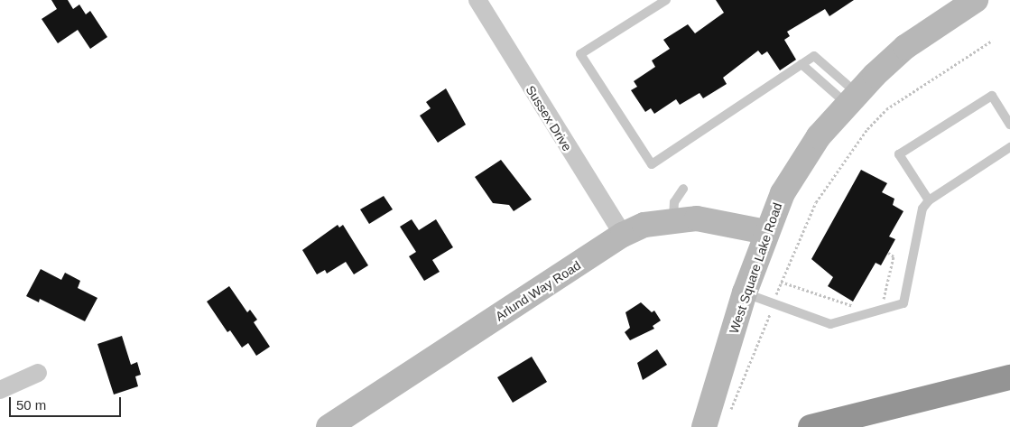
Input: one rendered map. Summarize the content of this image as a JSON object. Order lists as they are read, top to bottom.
{
  "streets": {
    "main road": ["West Square Lake Road", "Arlund Way Road"],
    "street": ["Sussex Drive"]
  },
  "crossings": [
    ["Sussex Drive", "Arlund Way Road"],
    ["West Square Lake Road", "Arlund Way Road"]
  ],
  "scale_bar": "50 m"
}
